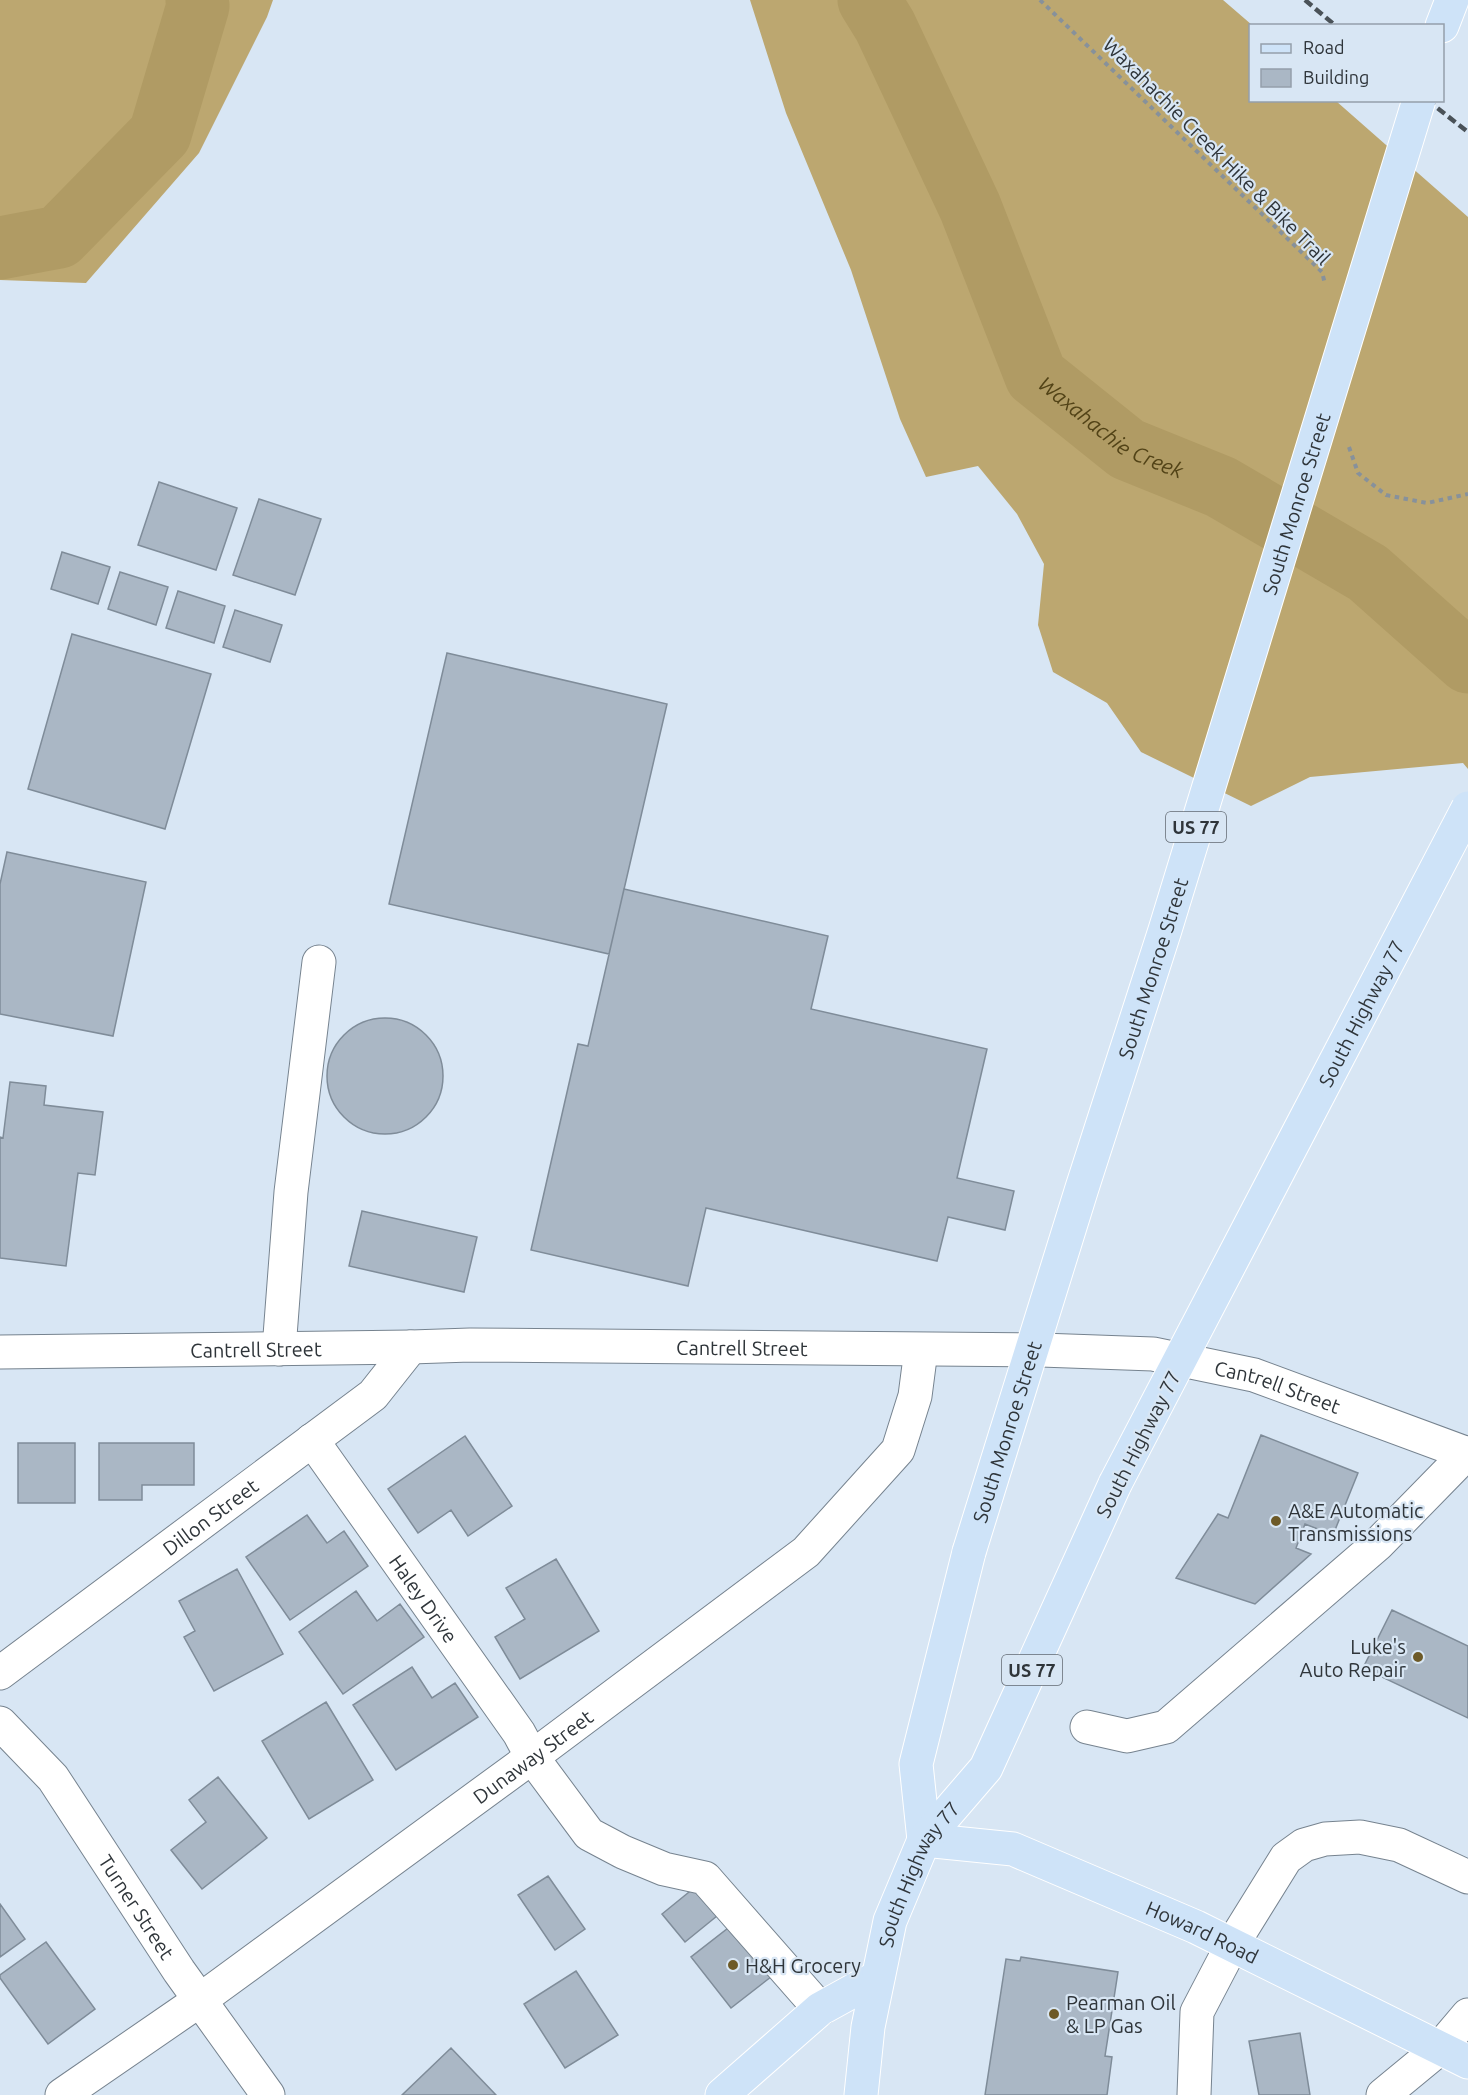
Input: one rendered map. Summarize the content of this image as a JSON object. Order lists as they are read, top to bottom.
{
  "streets": {
    "main road": [
      "South Monroe Street",
      "US 77",
      "South Highway 77",
      "Howard Road"
    ],
    "street": [
      "Cantrell Street",
      "Dillon Street",
      "Haley Drive",
      "Dunaway Street",
      "Turner Street"
    ],
    "path": ["Waxahachie Creek Hike & Bike Trail"]
  },
  "crossings": [
    ["South Monroe Street", "South Highway 77"],
    ["South Monroe Street", "Howard Road"],
    ["South Highway 77", "Howard Road"],
    ["Cantrell Street", "Dillon Street"],
    ["Cantrell Street", "Dunaway Street"],
    ["Dillon Street", "Haley Drive"],
    ["Haley Drive", "Dunaway Street"],
    ["Dunaway Street", "Turner Street"]
  ],
  "water": ["Waxahachie Creek"],
  "places": [
    "A&E Automatic Transmissions",
    "Luke's Auto Repair",
    "H&H Grocery",
    "Pearman Oil & LP Gas"
  ],
  "legend": ["Road", "Building"]
}
